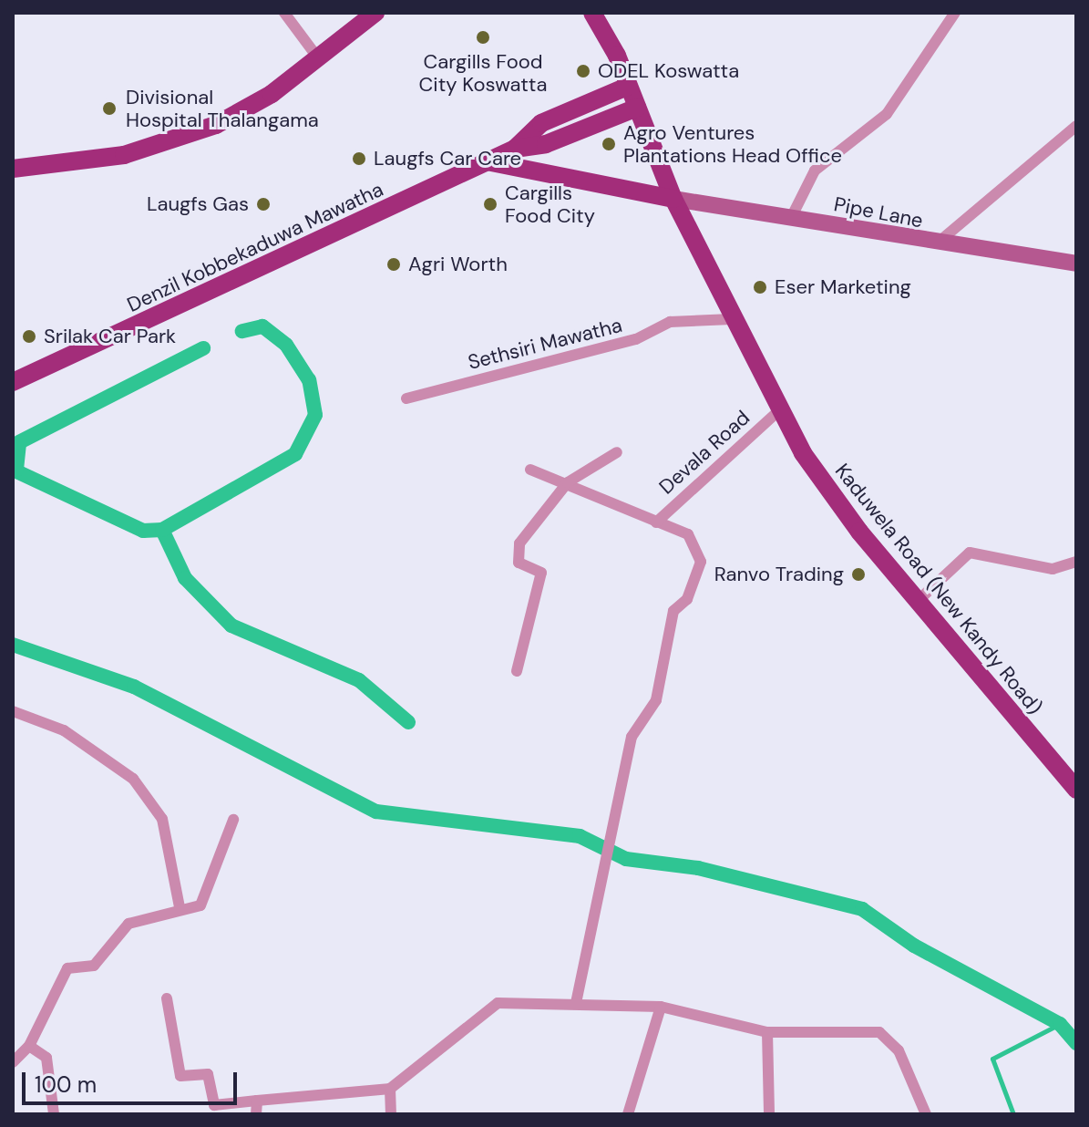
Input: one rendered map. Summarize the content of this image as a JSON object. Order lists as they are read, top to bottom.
{
  "streets": {
    "main road": ["Denzil Kobbekaduwa Mawatha", "Kaduwela Road (New Kandy Road)"],
    "street": ["Pipe Lane", "Sethsiri Mawatha", "Devala Road"]
  },
  "crossings": [
    ["Pipe Lane", "Kaduwela Road (New Kandy Road)"],
    ["Denzil Kobbekaduwa Mawatha", "Kaduwela Road (New Kandy Road)"],
    ["Sethsiri Mawatha", "Kaduwela Road (New Kandy Road)"],
    ["Devala Road", "Kaduwela Road (New Kandy Road)"]
  ],
  "places": [
    "Cargills Food City Koswatta",
    "ODEL Koswatta",
    "Divisional Hospital Thalangama",
    "Agro Ventures Plantations Head Office",
    "Laugfs Car Care",
    "Laugfs Gas",
    "Cargills Food City",
    "Agri Worth",
    "Eser Marketing",
    "Srilak Car Park",
    "Ranvo Trading"
  ],
  "scale_bar": "100 m"
}
